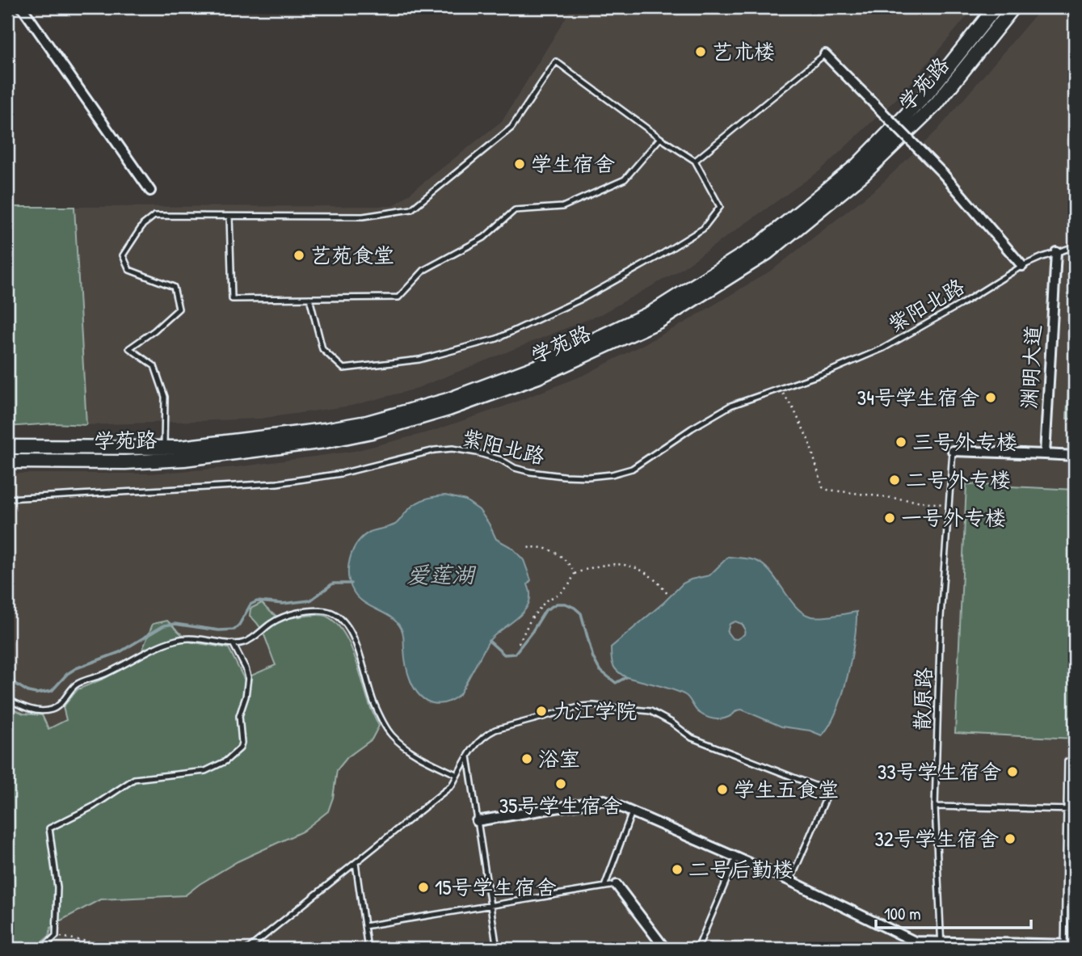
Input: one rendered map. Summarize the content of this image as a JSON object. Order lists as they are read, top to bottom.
{
  "streets": {
    "street": ["学苑路", "渊明大道"],
    "lane": ["紫阳北路", "散原路"]
  },
  "crossings": [
    ["紫阳北路", "渊明大道"]
  ],
  "water": ["爱莲湖"],
  "places": [
    "艺术楼",
    "学生宿舍",
    "艺苑食堂",
    "34号学生宿舍",
    "三号外专楼",
    "二号外专楼",
    "一号外专楼",
    "九江学院",
    "浴室",
    "33号学生宿舍",
    "35号学生宿舍",
    "学生五食堂",
    "32号学生宿舍",
    "二号后勤楼",
    "15号学生宿舍"
  ],
  "scale_bar": "100 m"
}
